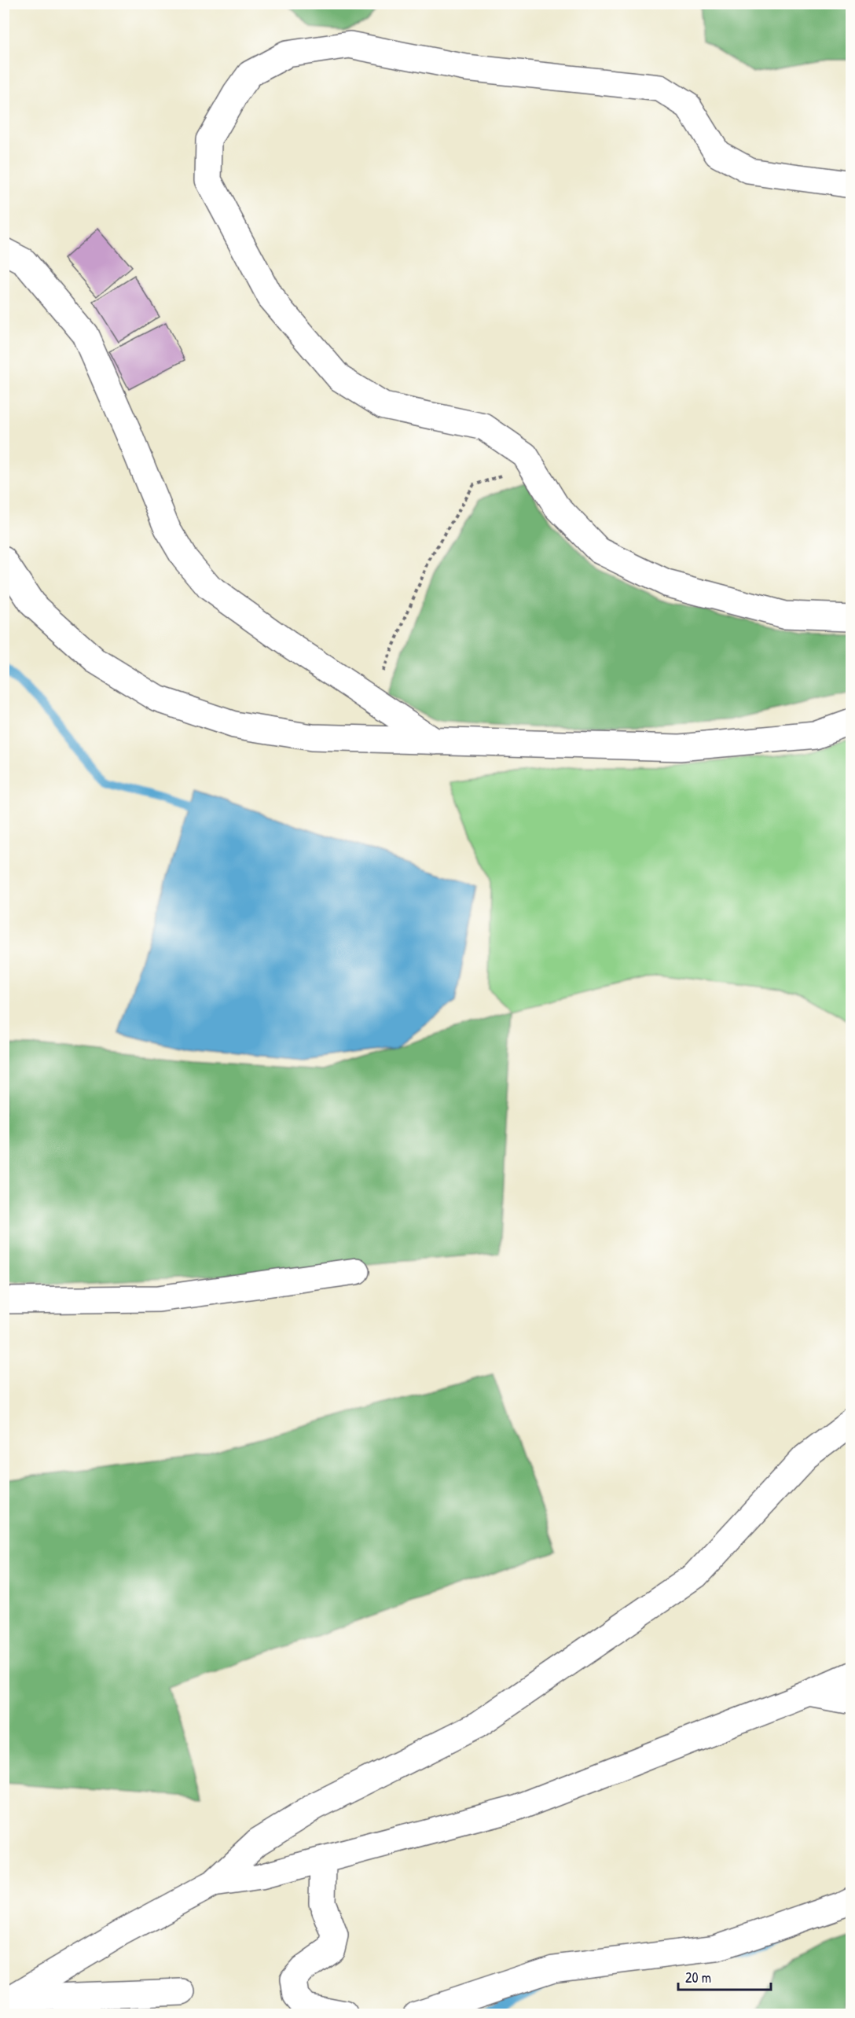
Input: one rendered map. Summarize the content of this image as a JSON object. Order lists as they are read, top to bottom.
{
  "scale_bar": "20 m"
}
